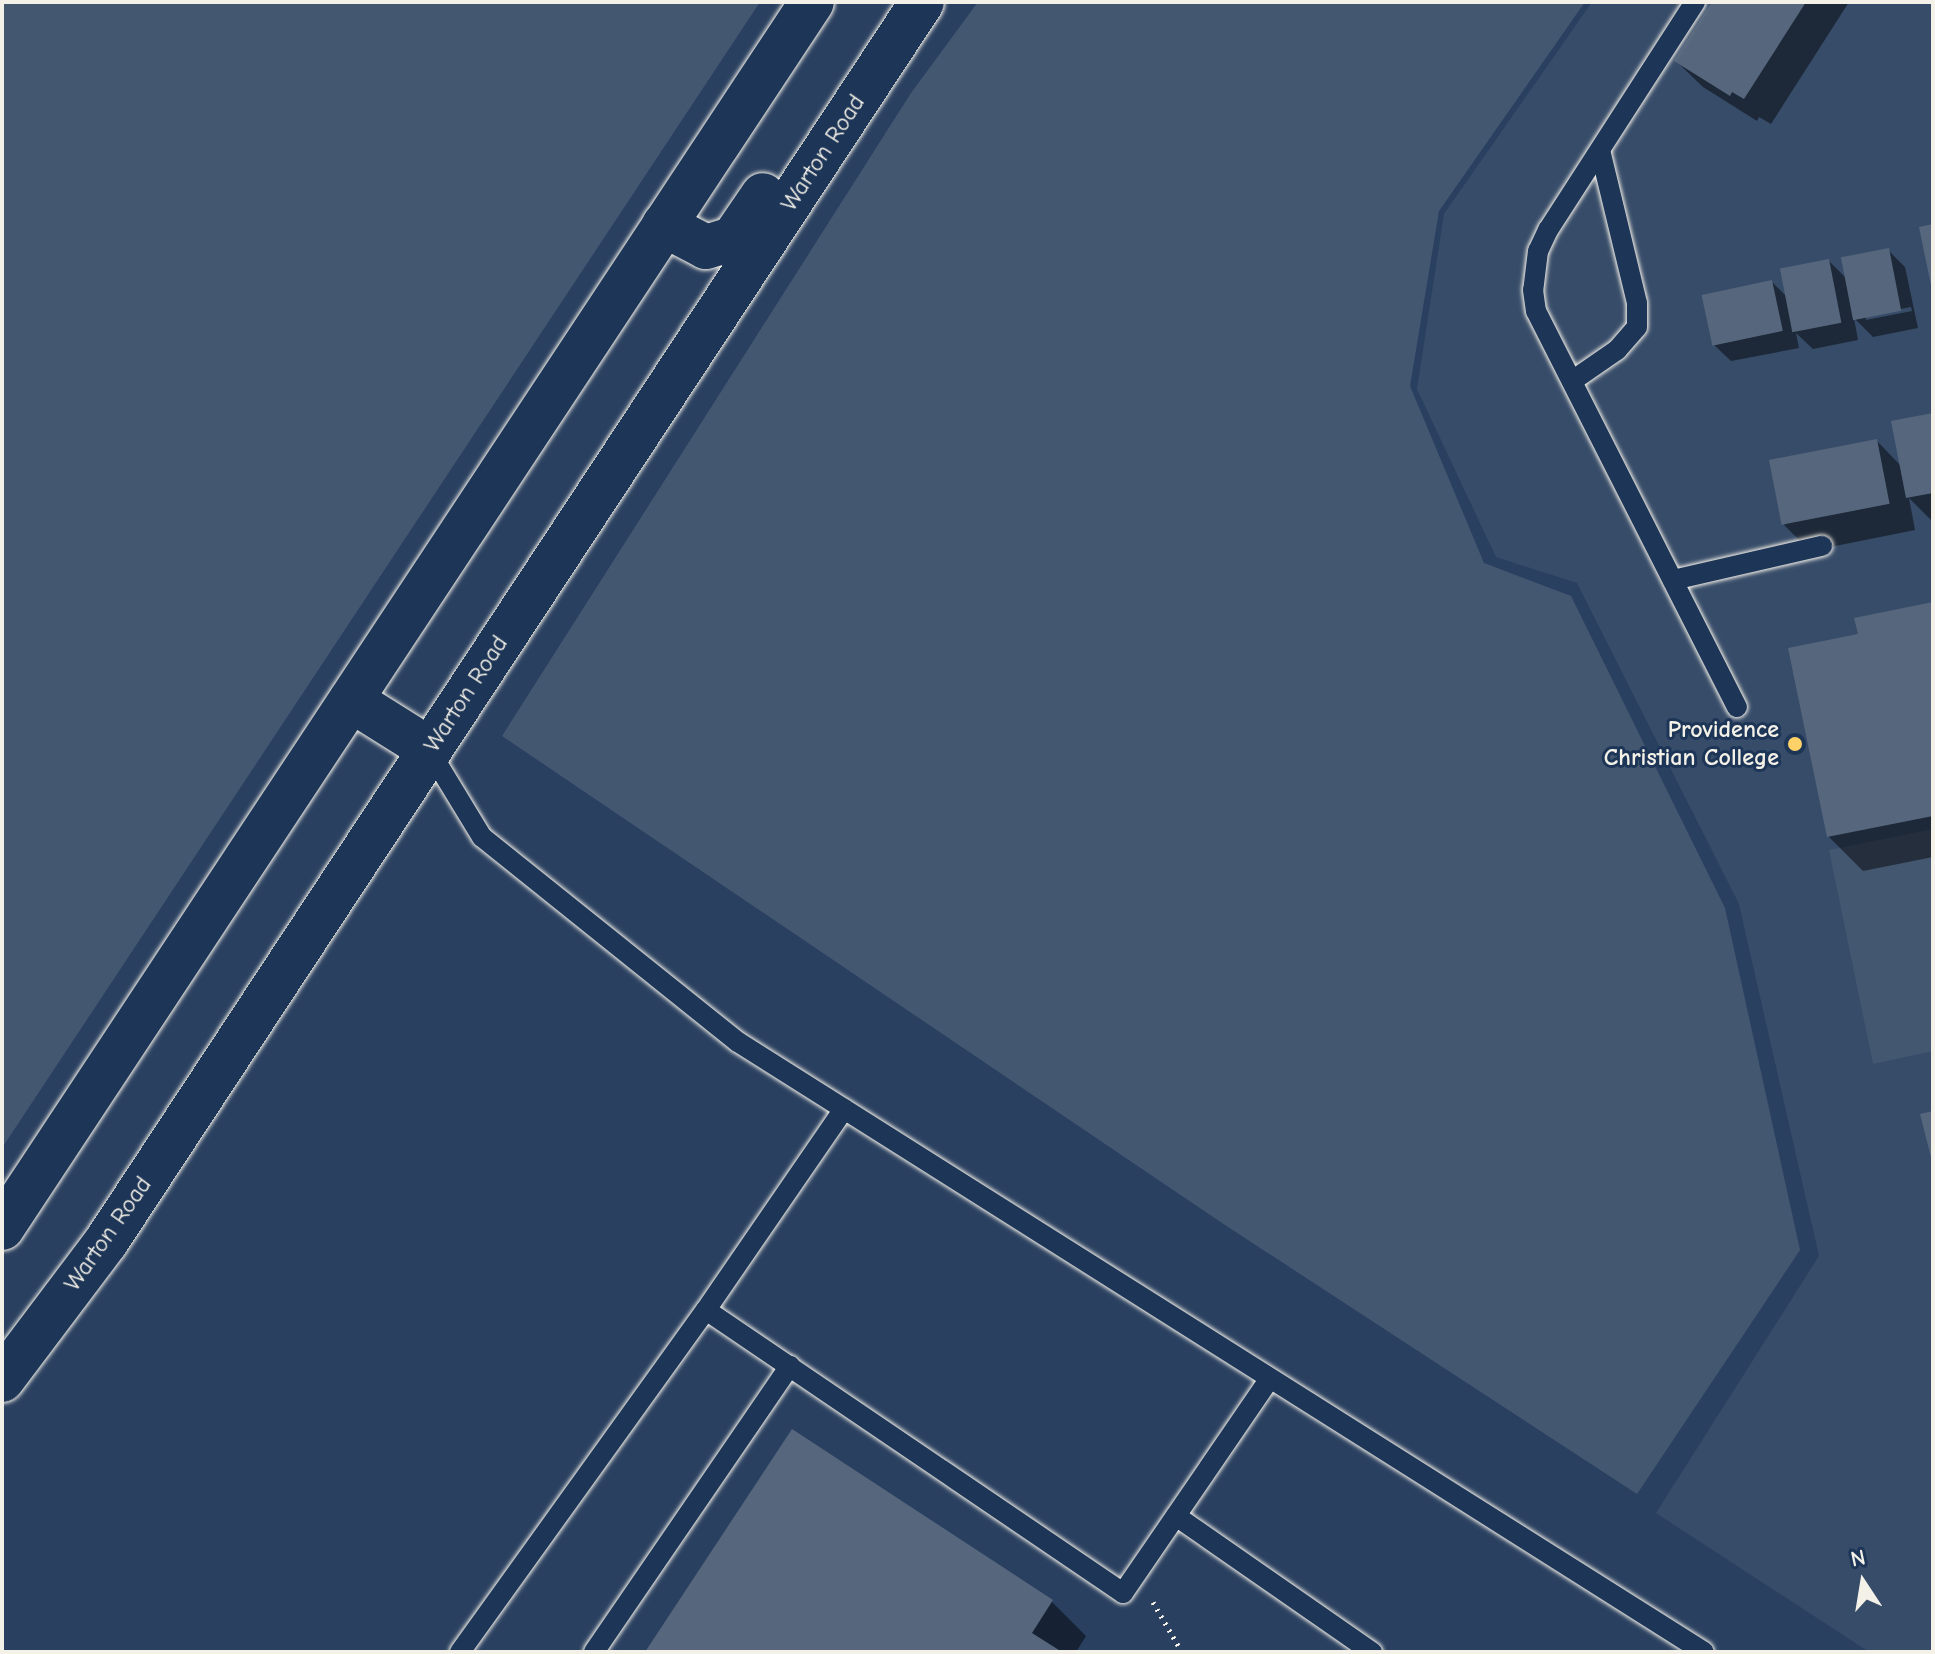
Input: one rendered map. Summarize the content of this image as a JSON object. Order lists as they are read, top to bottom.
{
  "streets": {
    "main road": ["Warton Road"]
  },
  "places": ["Providence Christian College"],
  "north": "top"
}
